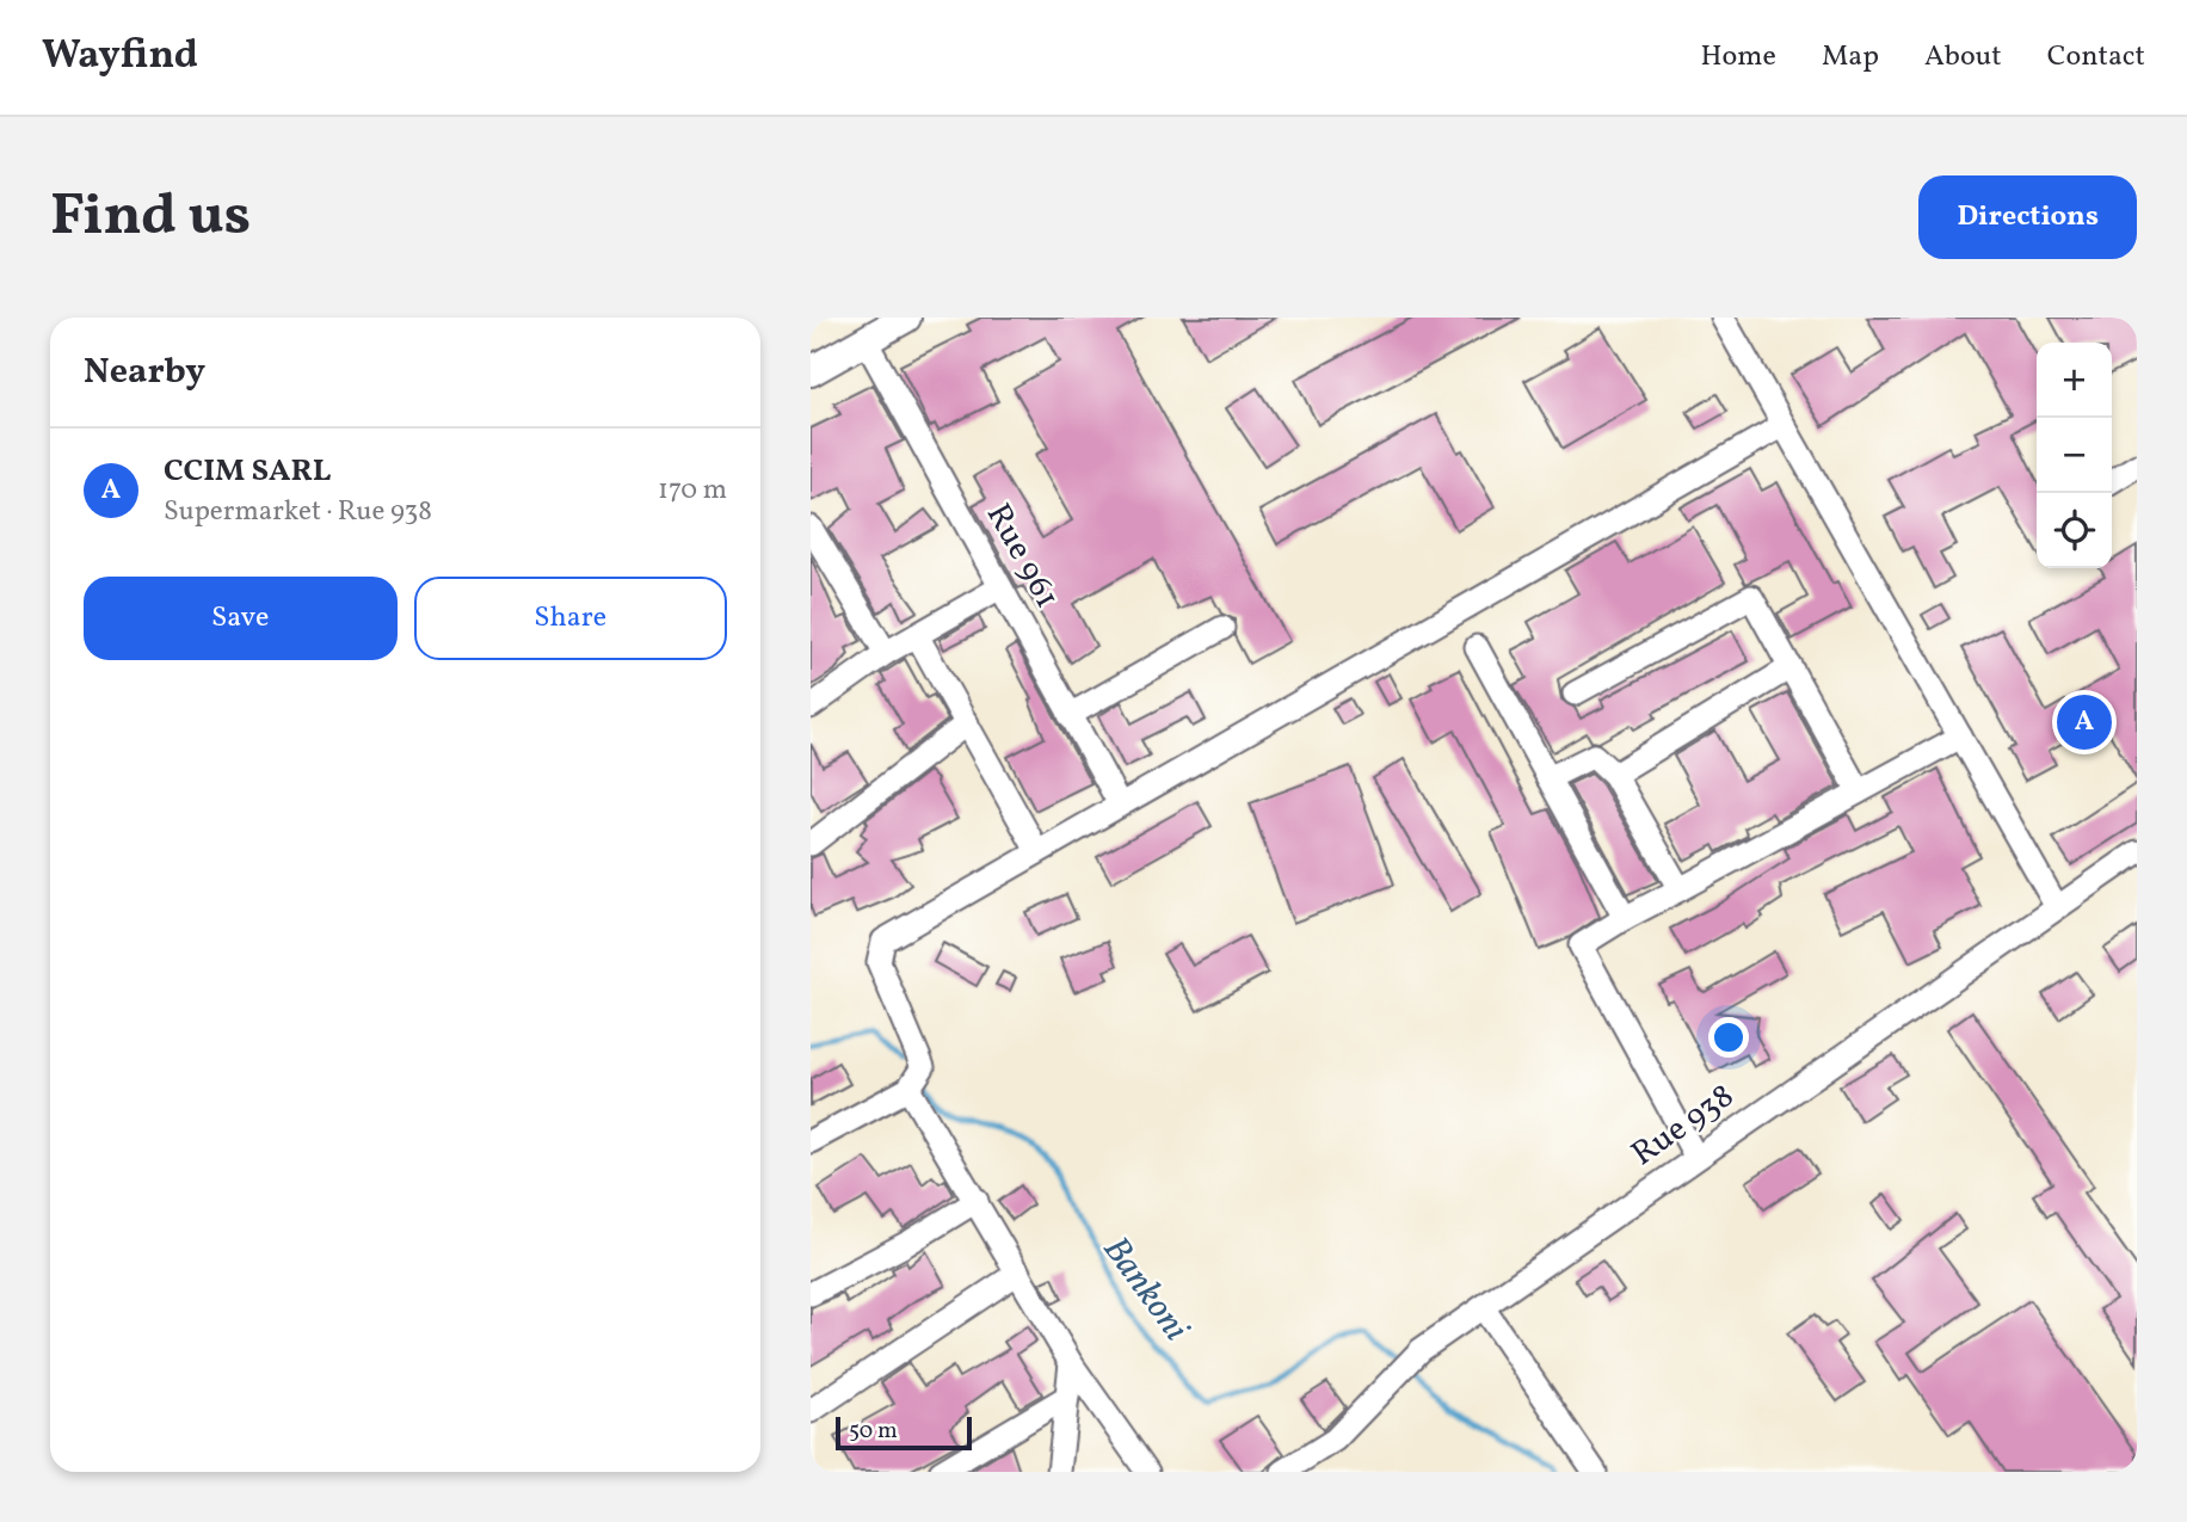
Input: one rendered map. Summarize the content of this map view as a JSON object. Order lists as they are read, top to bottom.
{
  "streets": {
    "street": ["Rue 961", "Rue 938"]
  },
  "water": ["Bankoni"],
  "scale_bar": "50 m",
  "page": {
    "header": "Wayfind",
    "nav": [
      "Home",
      "Map",
      "About",
      "Contact"
    ],
    "buttons": [
      "Directions",
      ["Save", "Share"]
    ],
    "title": "Find us",
    "heading": "Nearby",
    "map_buttons": ["+", "−"],
    "list": [
      {
        "mark": "A",
        "name": "CCIM SARL",
        "note": "Supermarket · Rue 938",
        "value": "170 m"
      }
    ],
    "pins": "A",
    "scale": "50 m"
  }
}
